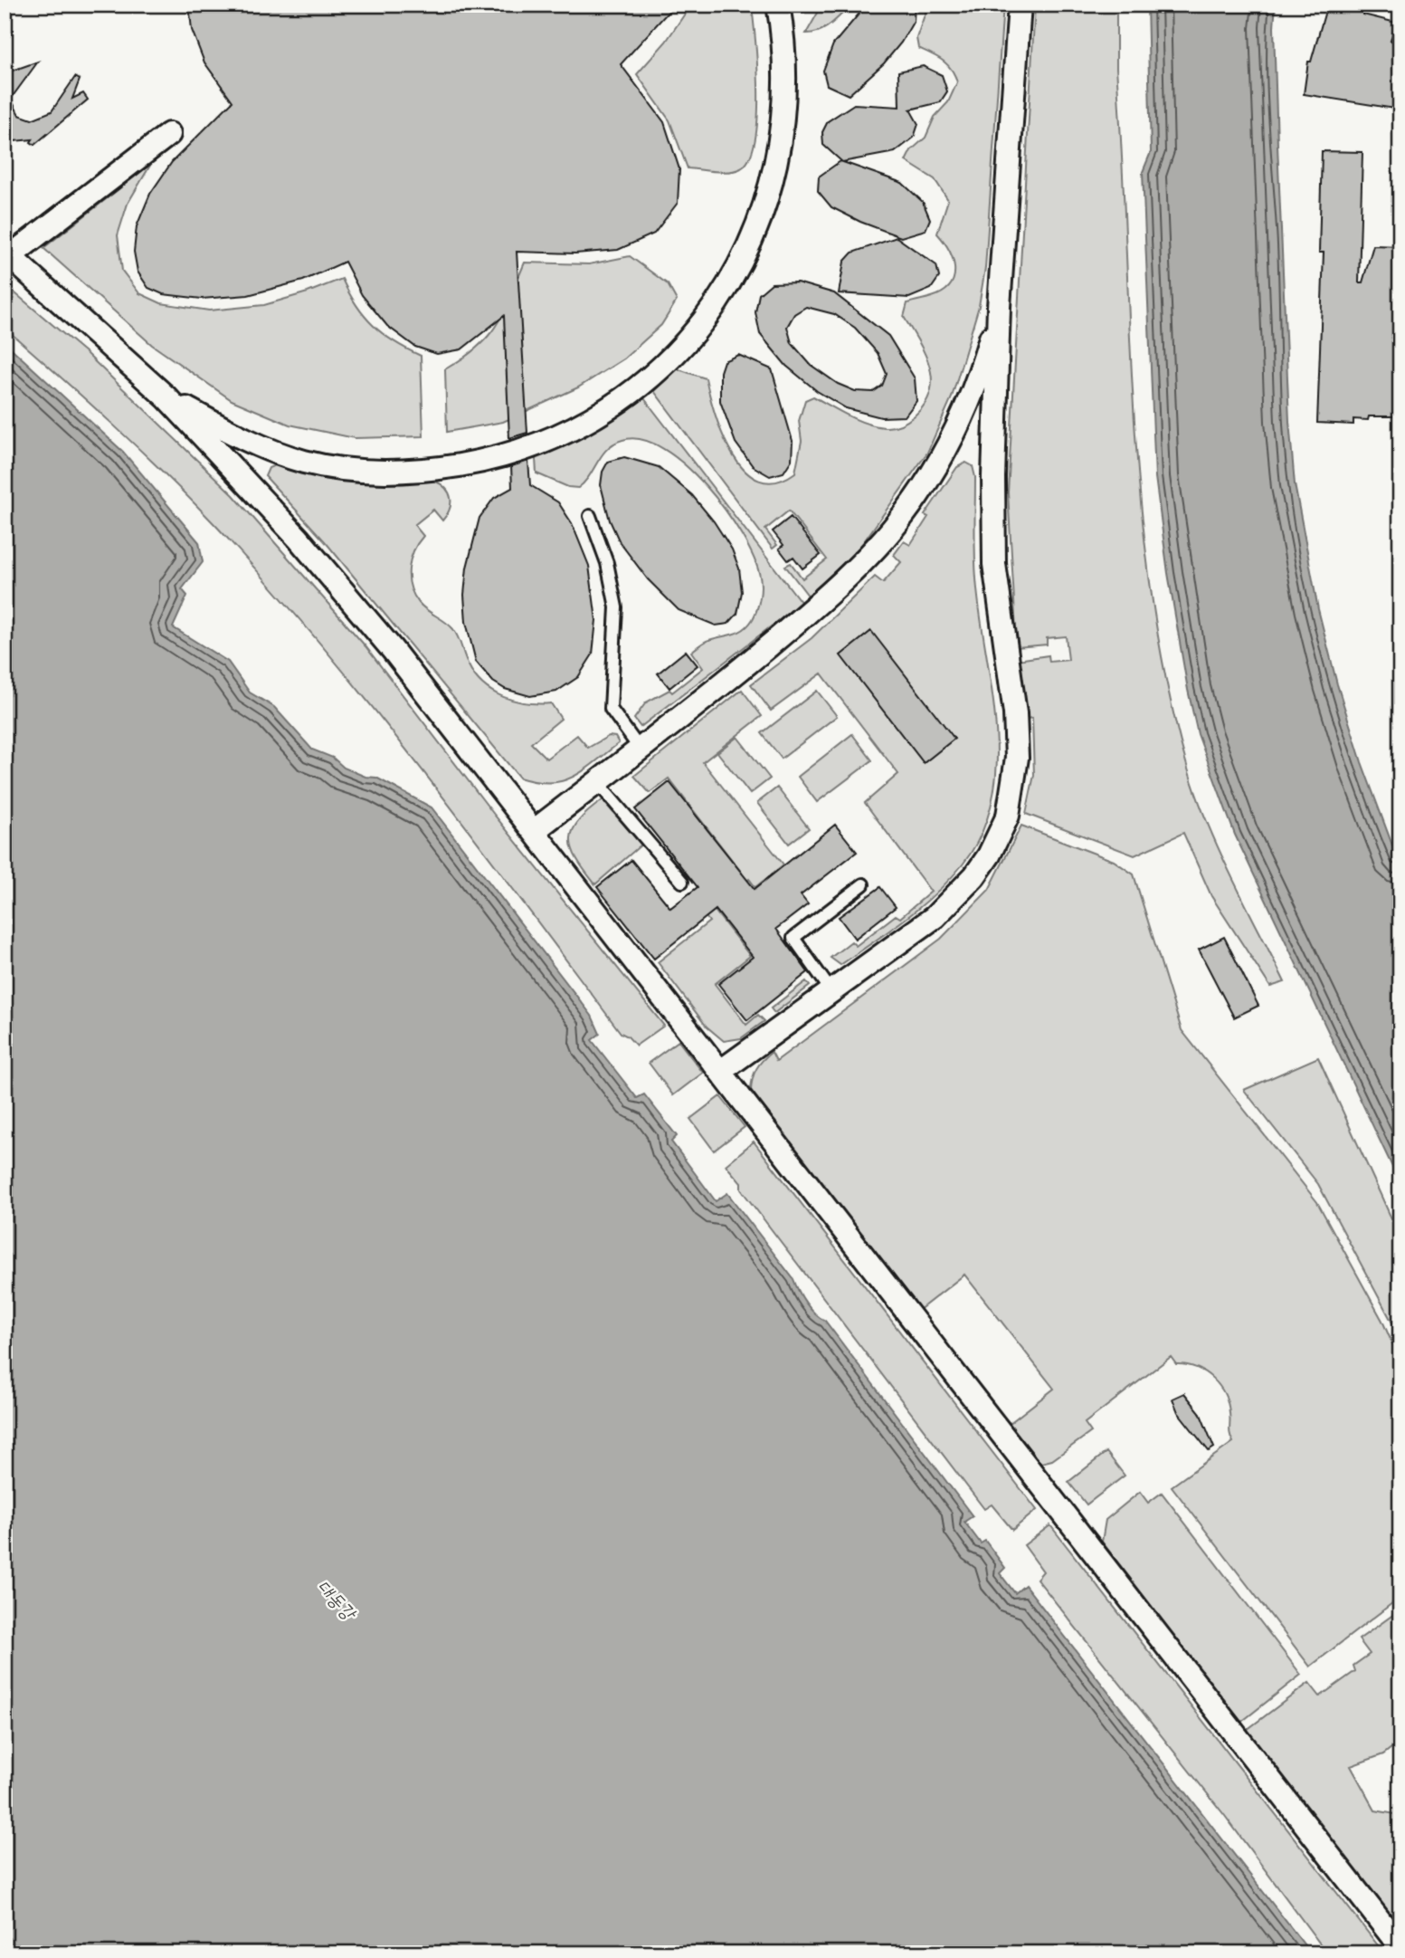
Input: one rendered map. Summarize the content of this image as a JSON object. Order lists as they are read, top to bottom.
{
  "water": ["대동강"]
}
